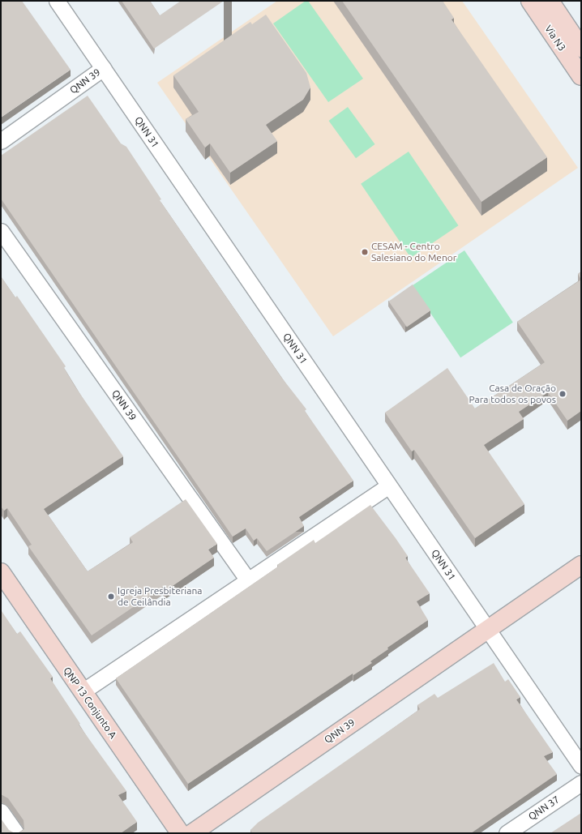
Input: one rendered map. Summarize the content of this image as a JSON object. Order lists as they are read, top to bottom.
{
  "streets": {
    "street": [
      "Via N3",
      "QNN 39",
      "QNN 31",
      "QNP 13 Conjunto A",
      "QNN 37"
    ]
  },
  "crossings": [
    ["QNN 39", "QNN 31"]
  ],
  "places": ["CESAM - Centro Salesiano do Menor", "Casa de Oração Para todos os povos", "Igreja Presbiteriana de Ceilândia"]
}
